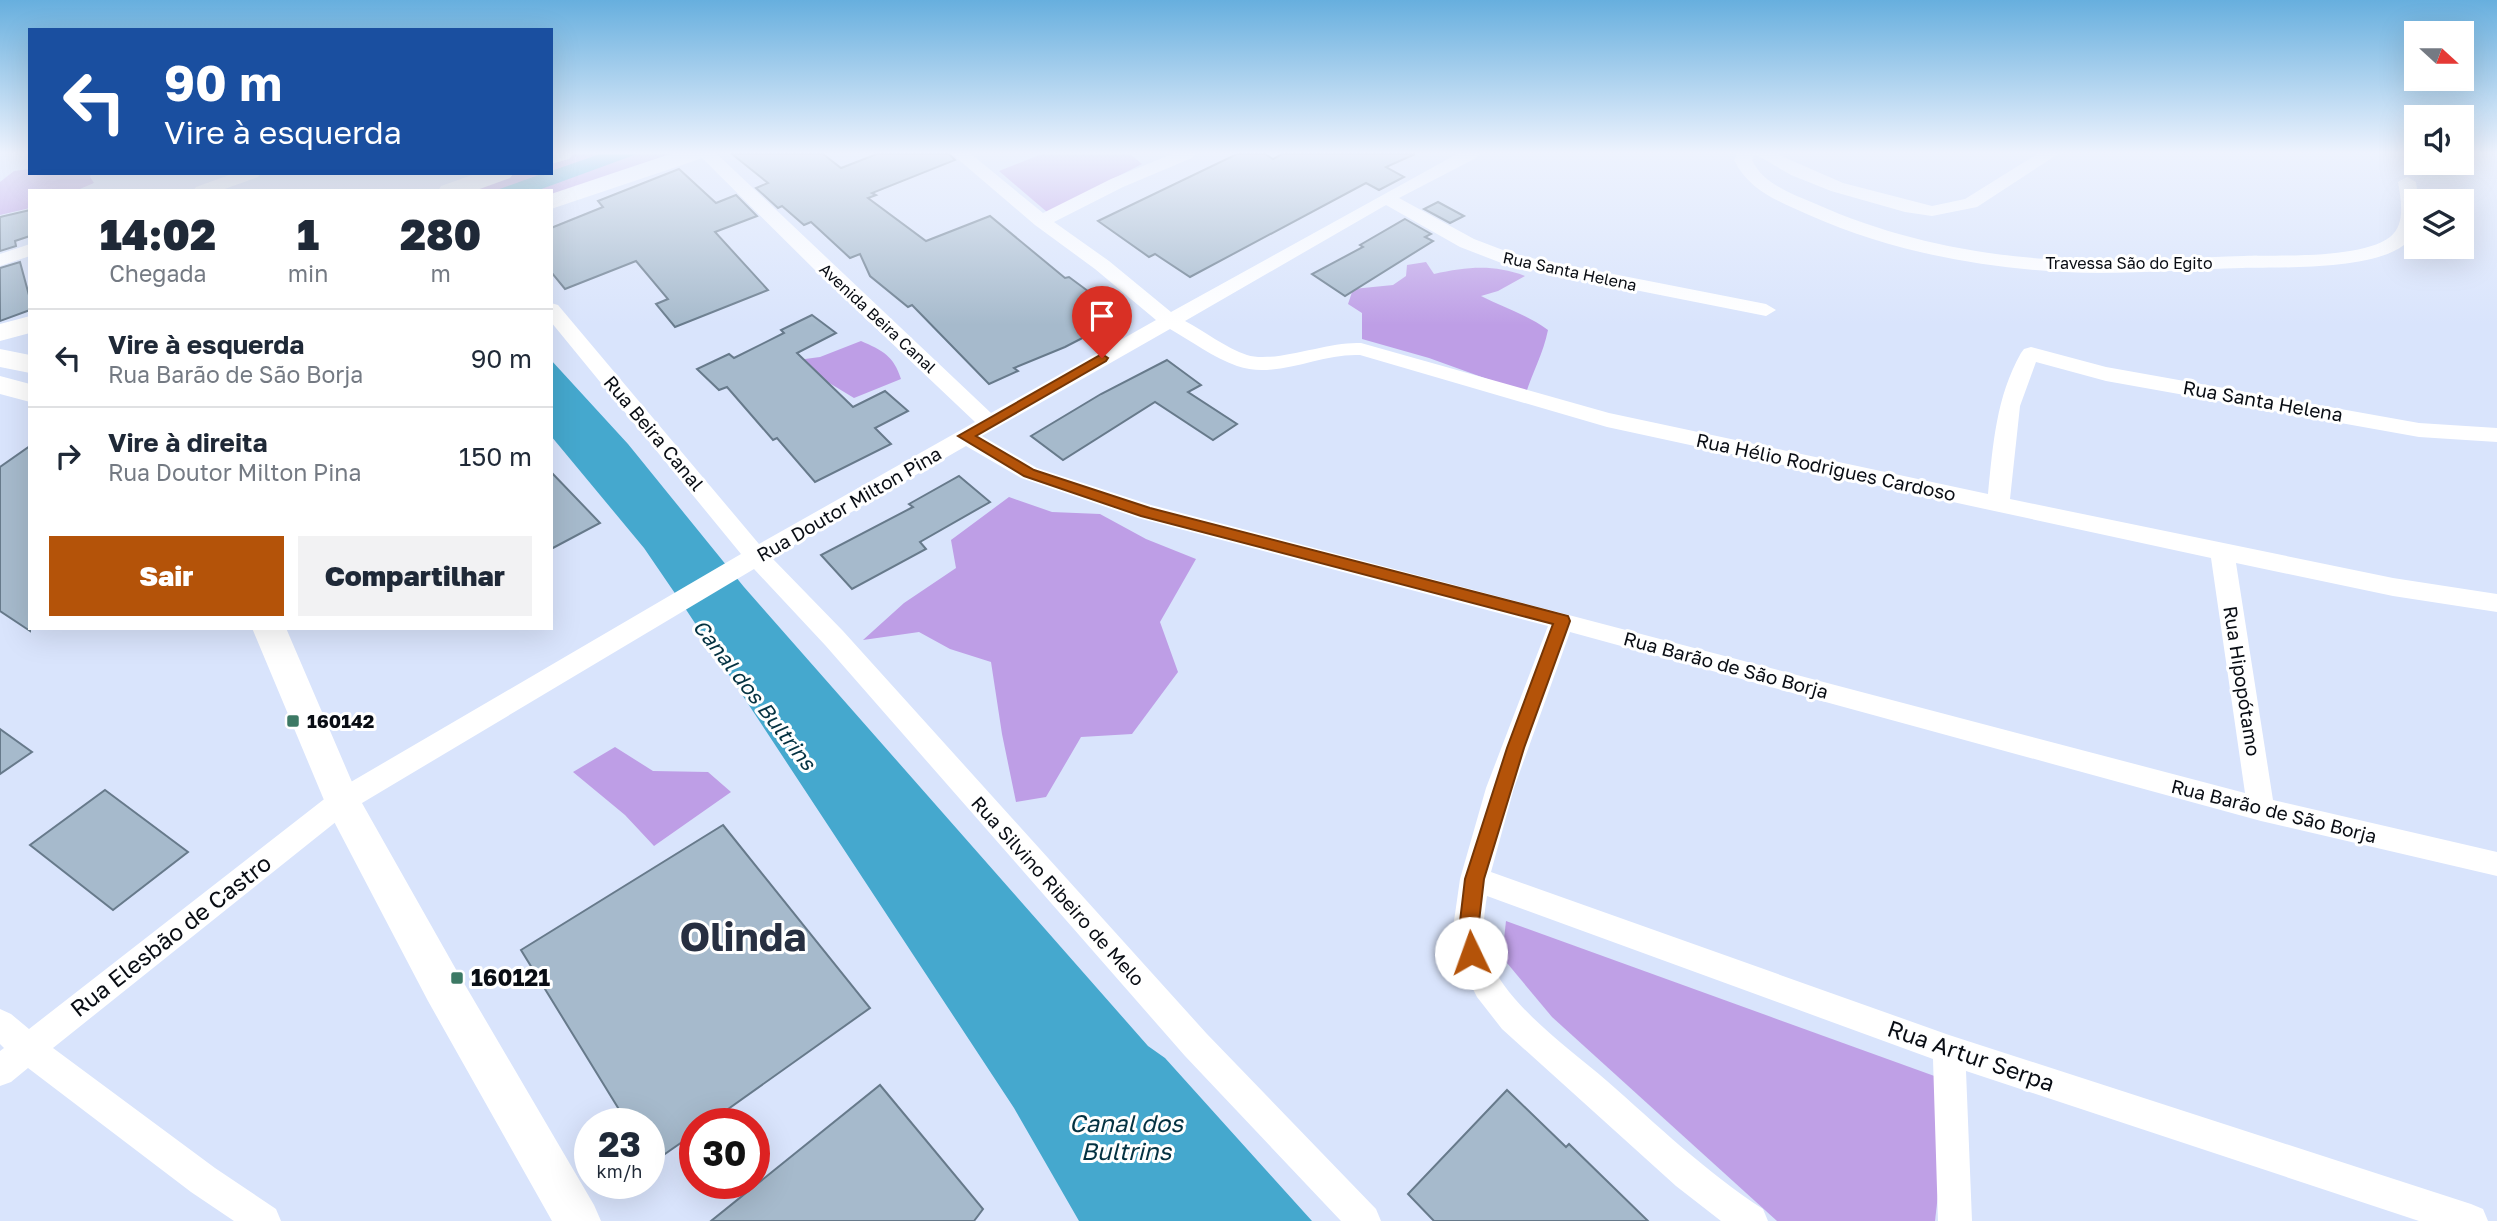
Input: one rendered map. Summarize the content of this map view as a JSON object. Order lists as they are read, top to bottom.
{
  "streets": {
    "street": [
      "Travessa São do Egito",
      "Rua Santa Helena",
      "Avenida Beira Canal",
      "Rua Beira Canal",
      "Rua Hélio Rodrigues Cardoso",
      "Rua Doutor Milton Pina",
      "Rua Barão de São Borja",
      "Rua Hipopótamo",
      "Rua Silvino Ribeiro de Melo",
      "Rua Elesbão de Castro",
      "Rua Artur Serpa"
    ]
  },
  "crossings": [
    ["Rua Santa Helena", "Rua Hélio Rodrigues Cardoso"],
    ["Avenida Beira Canal", "Rua Doutor Milton Pina"],
    ["Rua Beira Canal", "Rua Doutor Milton Pina"],
    ["Rua Beira Canal", "Rua Silvino Ribeiro de Melo"],
    ["Rua Hélio Rodrigues Cardoso", "Rua Doutor Milton Pina"],
    ["Rua Hélio Rodrigues Cardoso", "Rua Hipopótamo"],
    ["Rua Doutor Milton Pina", "Rua Barão de São Borja"],
    ["Rua Doutor Milton Pina", "Rua Silvino Ribeiro de Melo"],
    ["Rua Doutor Milton Pina", "Rua Elesbão de Castro"],
    ["Rua Barão de São Borja", "Rua Hipopótamo"]
  ],
  "districts": ["Olinda"],
  "water": ["Canal dos Bultrins"],
  "places": {
    "transit": ["160142", "160121"]
  },
  "north": "right",
  "page": {
    "turn": ["90 m", "Vire à esquerda"],
    "eta": [
      "14:02",
      "Chegada",
      "1",
      "min",
      "280",
      "m"
    ],
    "list": [
      {
        "name": "Vire à esquerda",
        "note": "Rua Barão de São Borja",
        "value": "90 m"
      },
      {
        "name": "Vire à direita",
        "note": "Rua Doutor Milton Pina",
        "value": "150 m"
      }
    ],
    "buttons": ["Sair", "Compartilhar"],
    "speed": "23 km/h",
    "limit": "30"
  }
}
